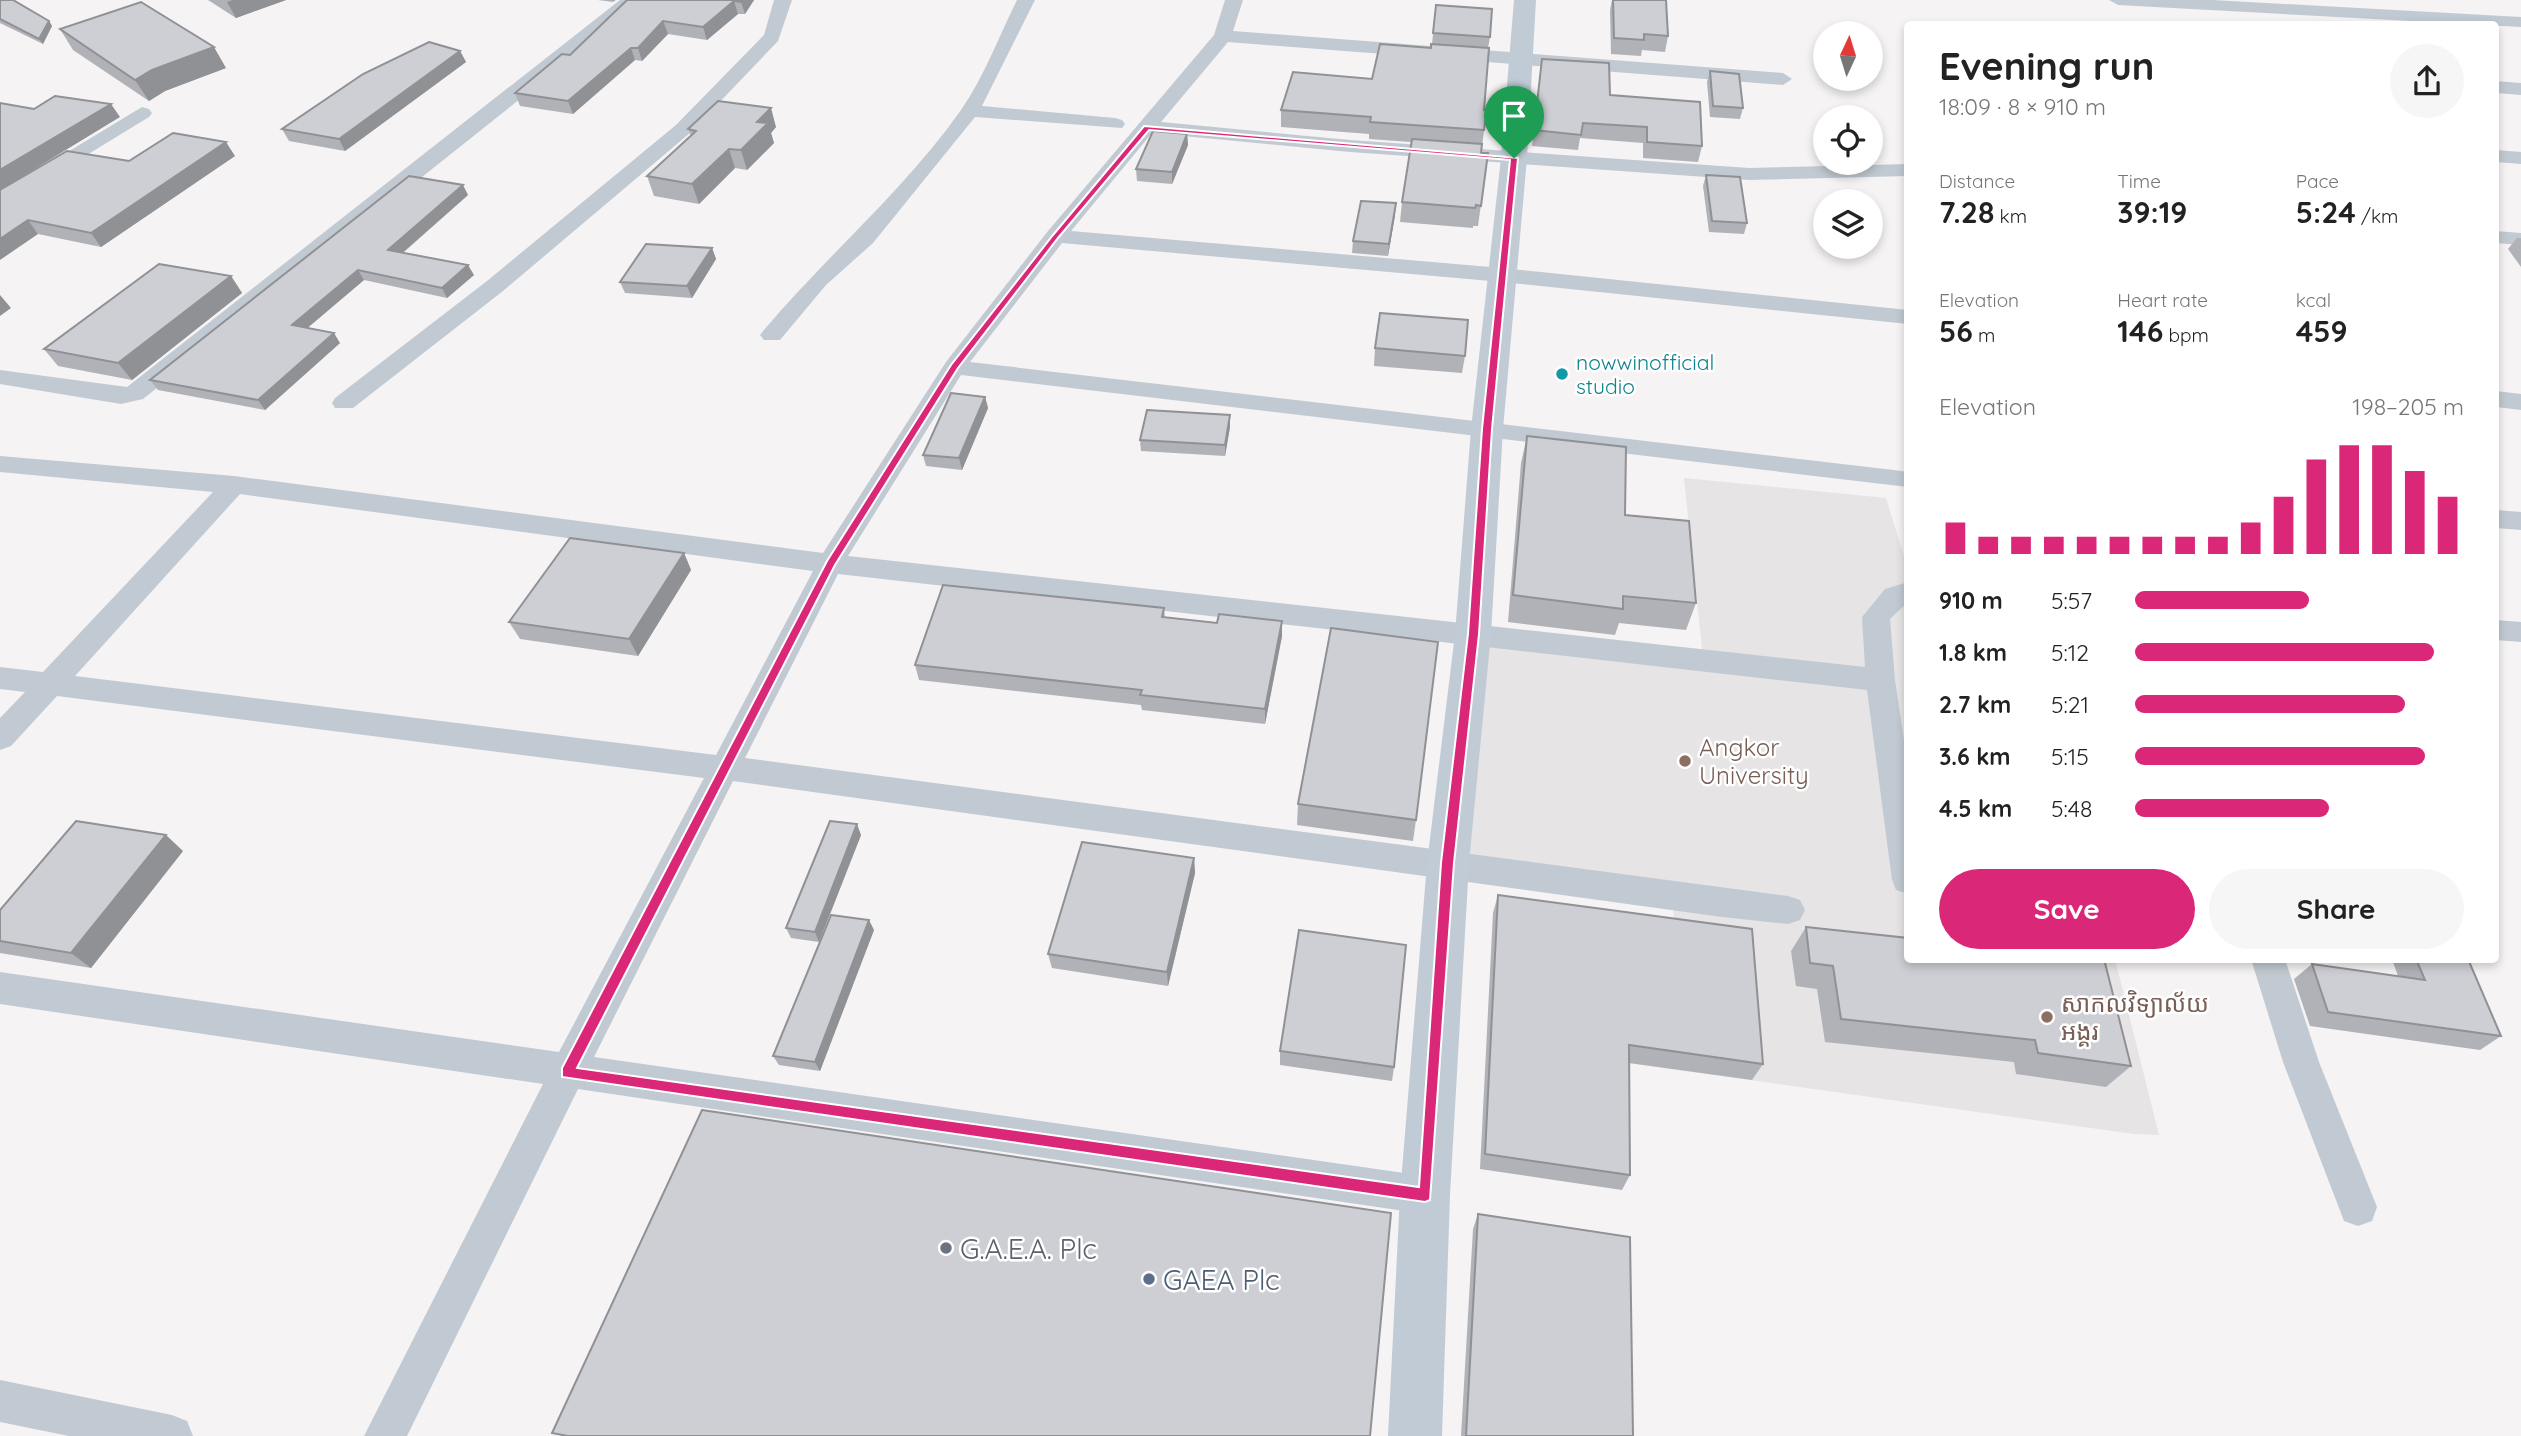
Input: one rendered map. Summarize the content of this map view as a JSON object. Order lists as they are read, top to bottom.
{
  "places": [
    "nowwinofficial studio",
    "Angkor University",
    "សាកលវិទ្យាល័យ អង្គរ",
    "G.A.E.A. Plc",
    "GAEA Plc"
  ],
  "north": "top",
  "page": {
    "heading": ["Evening run", "18:09 · 8 × 910 m"],
    "stats": [
      ["Distance", "7.28 km"],
      ["Time", "39:19"],
      ["Pace", "5:24 /km"],
      ["Elevation", "56 m"],
      ["Heart rate", "146 bpm"],
      ["kcal", "459"]
    ],
    "chart": ["Elevation", "198–205 m"],
    "list": [
      {
        "name": "910 m",
        "note": "5:57"
      },
      {
        "name": "1.8 km",
        "note": "5:12"
      },
      {
        "name": "2.7 km",
        "note": "5:21"
      },
      {
        "name": "3.6 km",
        "note": "5:15"
      },
      {
        "name": "4.5 km",
        "note": "5:48"
      }
    ],
    "buttons": ["Save", "Share"]
  }
}
